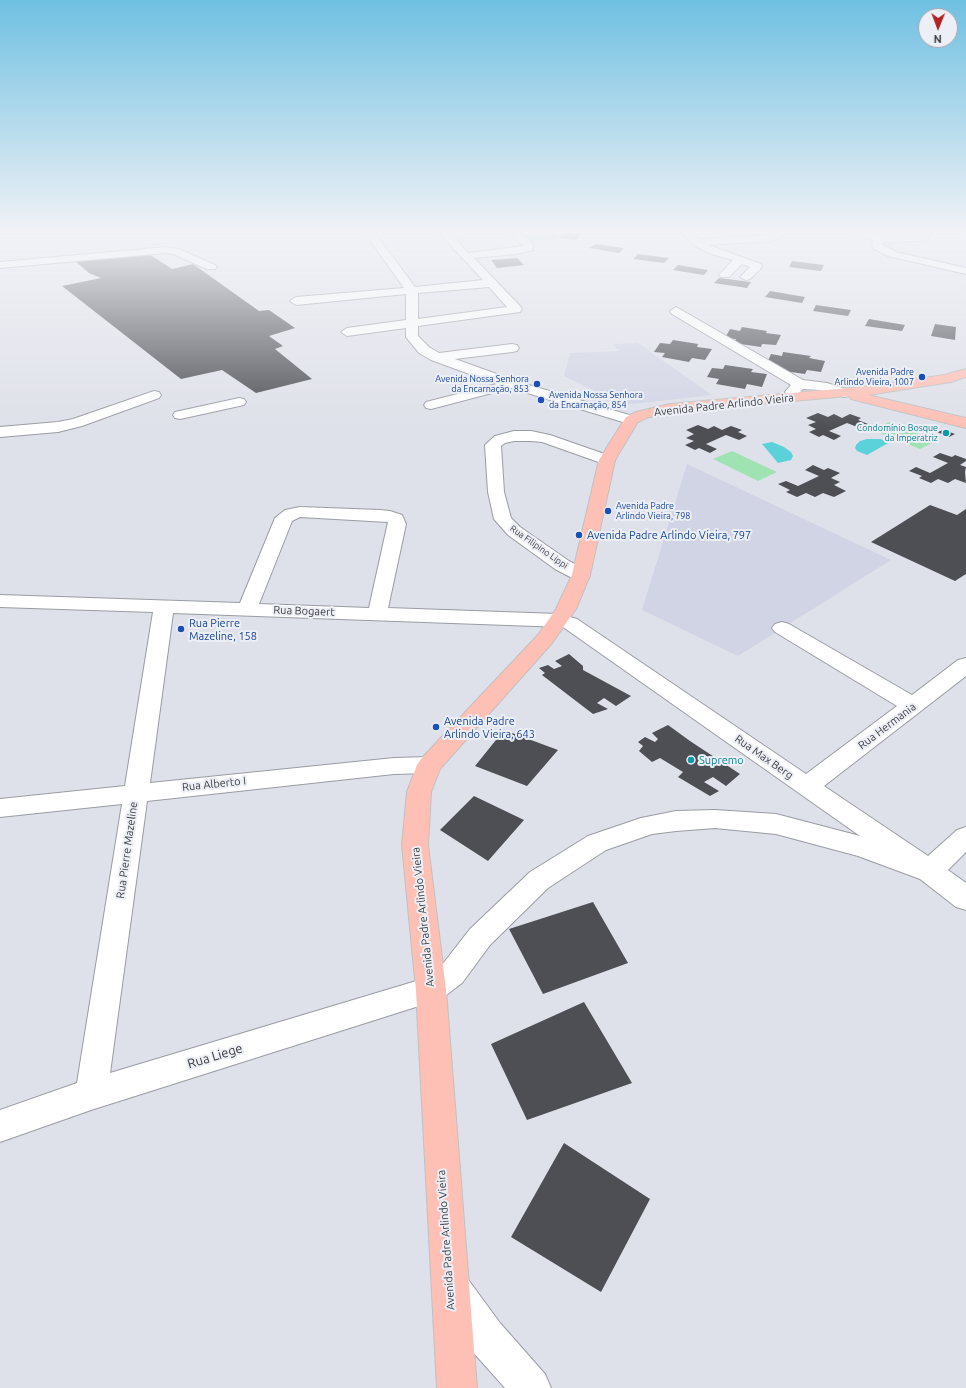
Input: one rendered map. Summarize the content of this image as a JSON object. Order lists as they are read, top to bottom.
{
  "streets": {
    "main road": ["Avenida Padre Arlindo Vieira"],
    "street": [
      "Rua Filipino Lippi",
      "Rua Bogaert",
      "Rua Hermania",
      "Rua Max Berg",
      "Rua Alberto I",
      "Rua Pierre Mazeline",
      "Rua Liege"
    ]
  },
  "crossings": [
    ["Avenida Padre Arlindo Vieira", "Rua Filipino Lippi"],
    ["Avenida Padre Arlindo Vieira", "Rua Bogaert"],
    ["Avenida Padre Arlindo Vieira", "Rua Max Berg"],
    ["Avenida Padre Arlindo Vieira", "Rua Alberto I"],
    ["Avenida Padre Arlindo Vieira", "Rua Liege"],
    ["Rua Bogaert", "Rua Max Berg"],
    ["Rua Bogaert", "Rua Pierre Mazeline"],
    ["Rua Hermania", "Rua Max Berg"],
    ["Rua Max Berg", "Rua Liege"],
    ["Rua Alberto I", "Rua Pierre Mazeline"],
    ["Rua Pierre Mazeline", "Rua Liege"]
  ],
  "places": [
    "Avenida Padre Arlindo Vieira, 1007",
    "Avenida Nossa Senhora da Encarnação, 853",
    "Avenida Nossa Senhora da Encarnação, 854",
    "Condomínio Bosque da Imperatriz",
    "Avenida Padre Arlindo Vieira, 798",
    "Avenida Padre Arlindo Vieira, 797",
    "Rua Pierre Mazeline, 158",
    "Avenida Padre Arlindo Vieira, 643",
    "Supremo"
  ],
  "north": "bottom"
}
